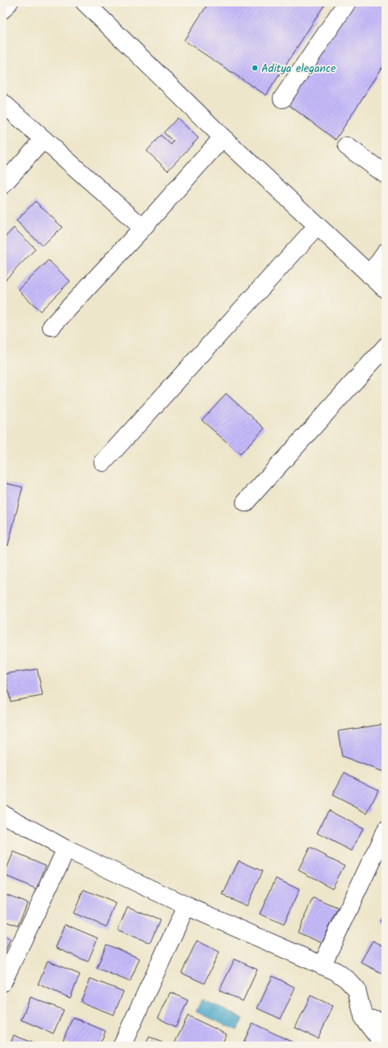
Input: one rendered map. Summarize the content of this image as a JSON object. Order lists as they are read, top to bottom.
{
  "places": ["Aditya elegance"]
}
